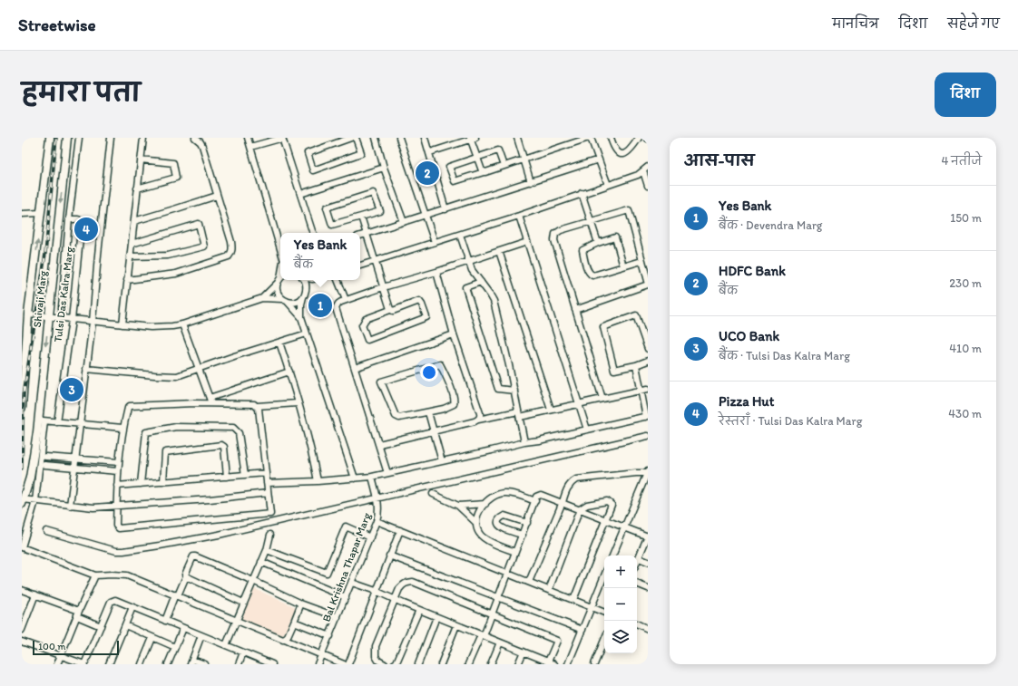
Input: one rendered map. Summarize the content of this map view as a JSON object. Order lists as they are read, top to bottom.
{
  "streets": {
    "main road": ["Shivaji Marg"],
    "street": ["Tulsi Das Kalra Marg", "Bal Krishna Thapar Marg"]
  },
  "scale_bar": "100 m",
  "page": {
    "header": "Streetwise",
    "nav": ["मानचित्र", "दिशा", "सहेजे गए"],
    "title": "हमारा पता",
    "buttons": "दिशा",
    "heading": ["आस-पास", "4 नतीजे"],
    "pins": [
      "2",
      "4",
      "1",
      "3"
    ],
    "list": [
      {
        "mark": "1",
        "name": "Yes Bank",
        "note": "बैंक · Devendra Marg",
        "value": "150 m"
      },
      {
        "mark": "2",
        "name": "HDFC Bank",
        "note": "बैंक",
        "value": "230 m"
      },
      {
        "mark": "3",
        "name": "UCO Bank",
        "note": "बैंक · Tulsi Das Kalra Marg",
        "value": "410 m"
      },
      {
        "mark": "4",
        "name": "Pizza Hut",
        "note": "रेस्तराँ · Tulsi Das Kalra Marg",
        "value": "430 m"
      }
    ],
    "popup": ["Yes Bank", "बैंक"],
    "map_buttons": ["+", "−"],
    "scale": "100 m"
  }
}
